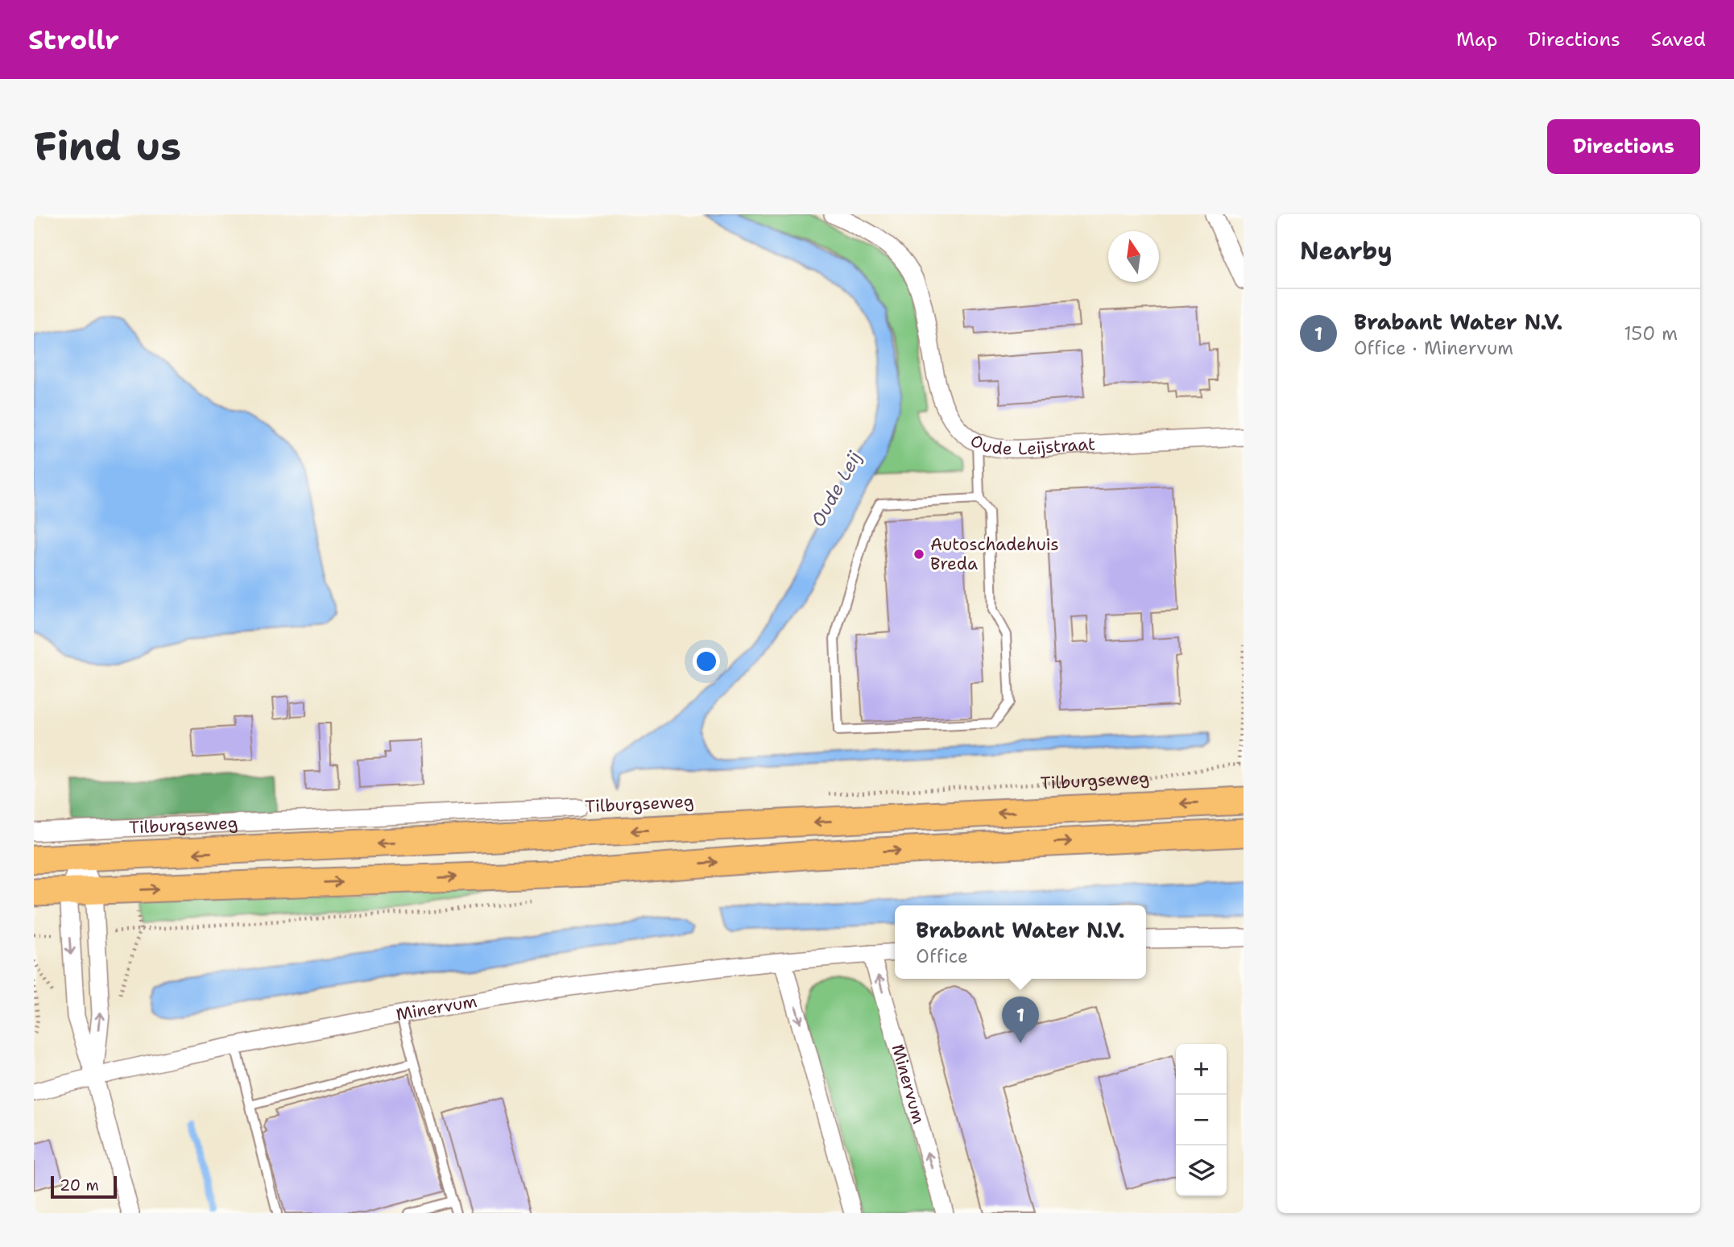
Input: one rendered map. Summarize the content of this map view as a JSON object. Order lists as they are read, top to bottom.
{
  "streets": {
    "main road": ["Tilburgseweg"],
    "street": ["Oude Leijstraat", "Minervum"]
  },
  "water": ["Oude Leij"],
  "places": ["Autoschadehuis Breda"],
  "scale_bar": "20 m",
  "north": "top",
  "page": {
    "header": "Strollr",
    "nav": ["Map", "Directions", "Saved"],
    "buttons": "Directions",
    "title": "Find us",
    "heading": "Nearby",
    "list": [
      {
        "mark": "1",
        "name": "Brabant Water N.V.",
        "note": "Office · Minervum",
        "value": "150 m"
      }
    ],
    "popup": ["Brabant Water N.V.", "Office"],
    "pins": "1",
    "map_buttons": ["+", "−"],
    "scale": "20 m"
  }
}
